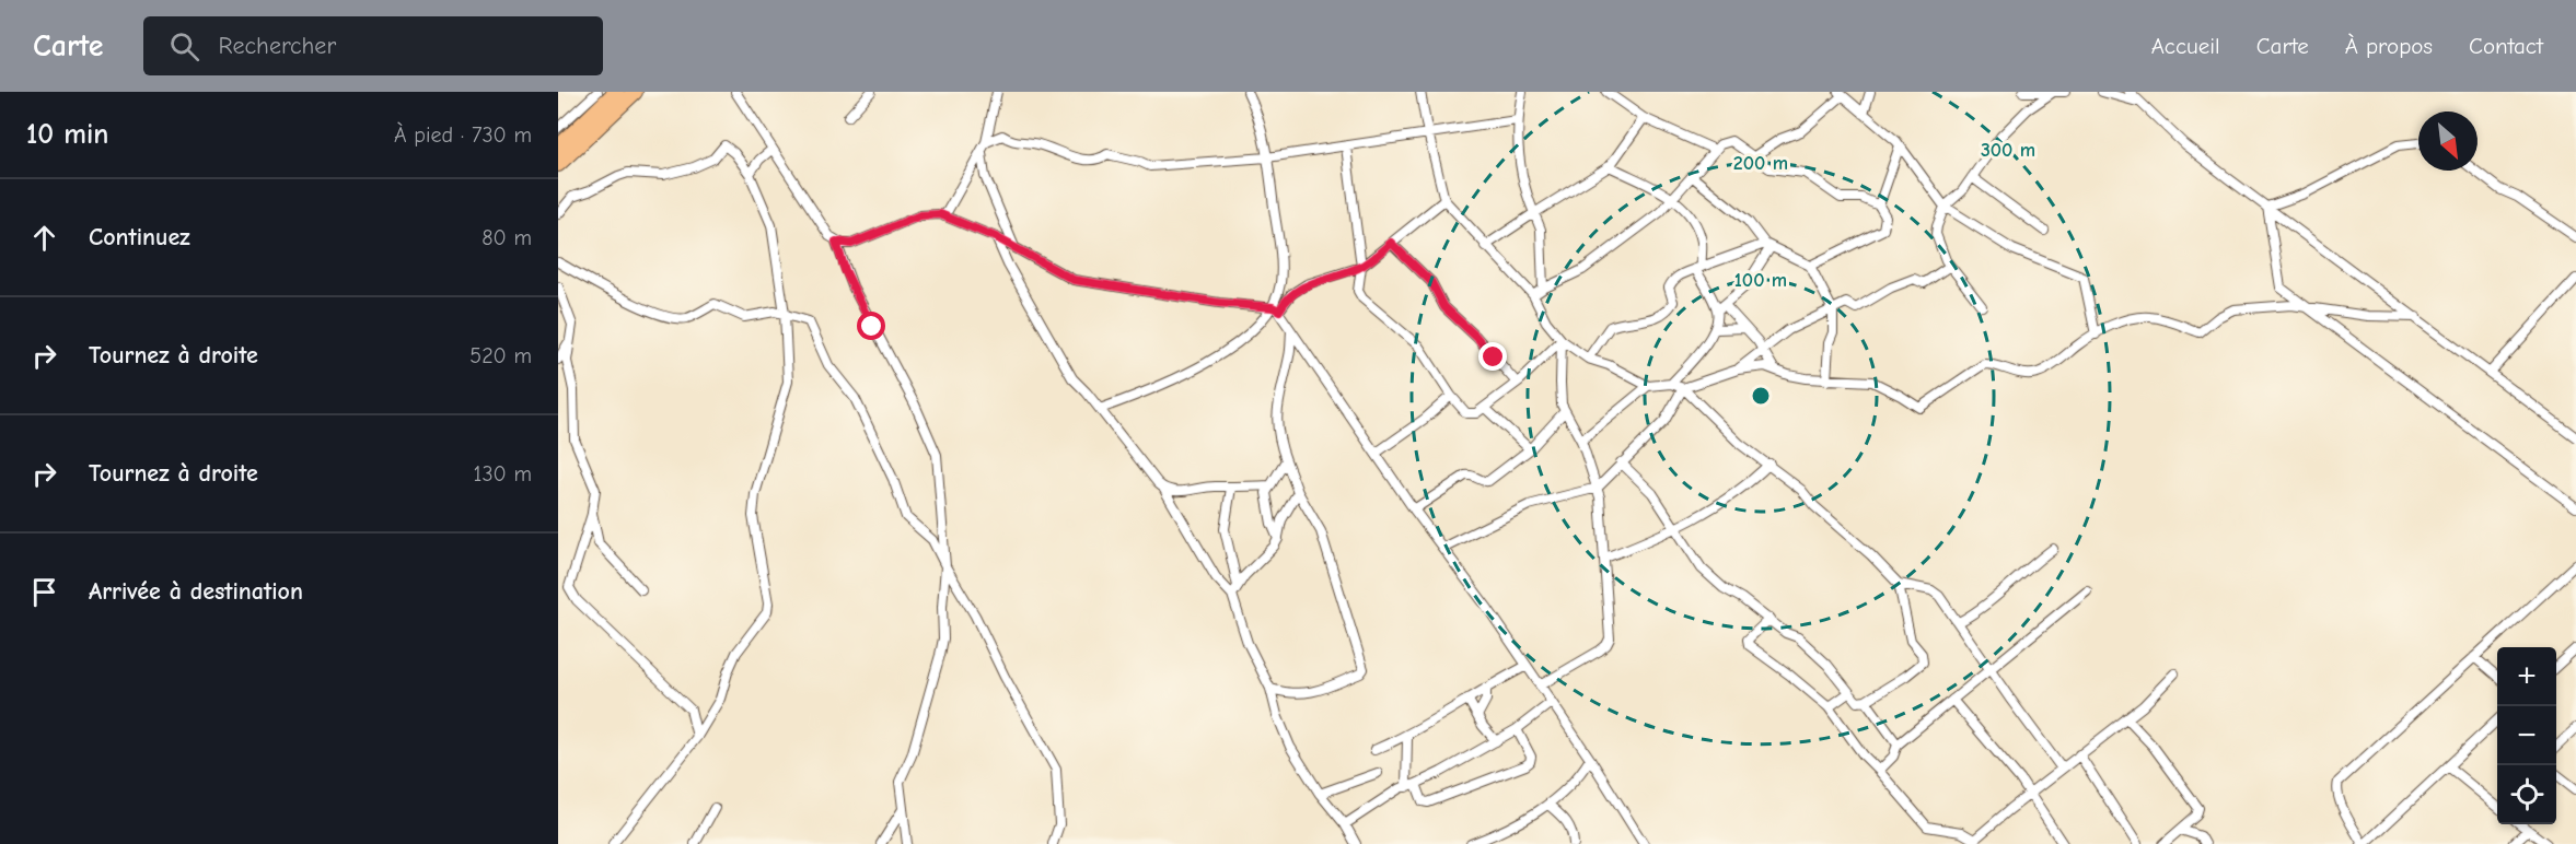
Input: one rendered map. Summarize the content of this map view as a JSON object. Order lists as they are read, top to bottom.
{
  "north": "bottom right",
  "page": {
    "header": "Carte",
    "search": "Rechercher",
    "nav": [
      "Accueil",
      "Carte",
      "À propos",
      "Contact"
    ],
    "heading": ["10 min", "À pied · 730 m"],
    "list": [
      ["Continuez", "80 m"],
      ["Tournez à droite", "520 m"],
      ["Tournez à droite", "130 m"],
      "Arrivée à destination"
    ],
    "map_buttons": ["+", "−"]
  },
  "rings": ["300 m", "200 m", "100 m"]
}
